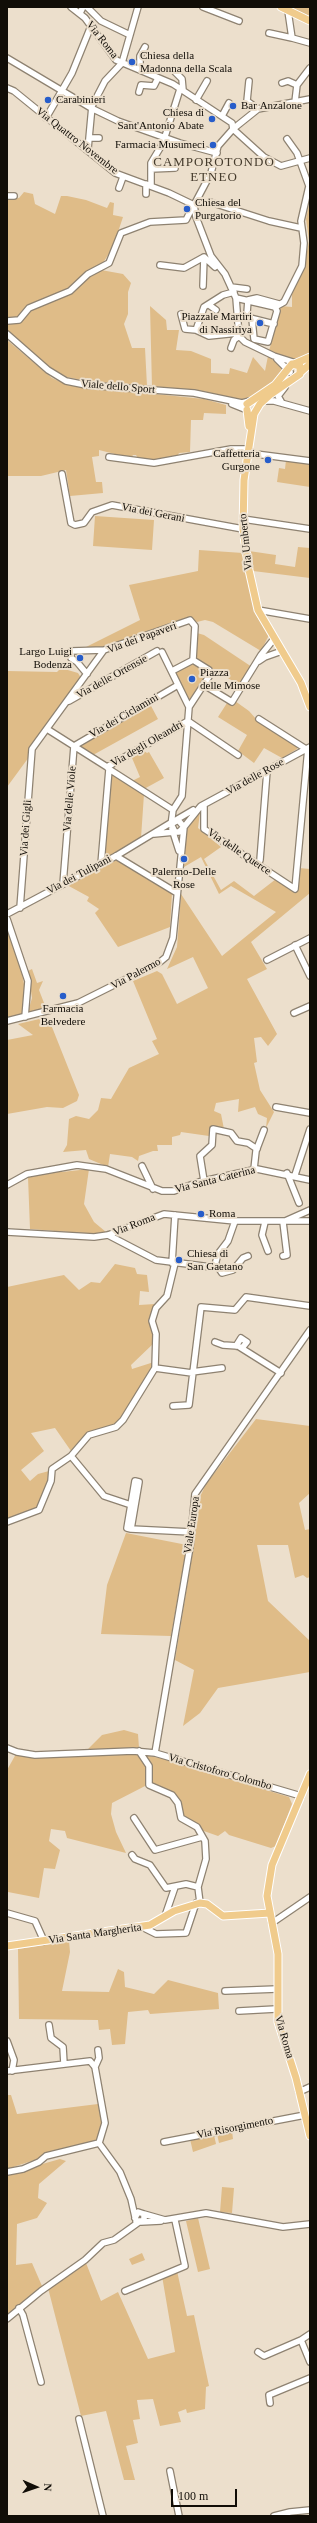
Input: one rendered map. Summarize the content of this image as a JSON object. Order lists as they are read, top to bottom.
{
  "streets": {
    "main road": ["Via Roma", "Via Umberto", "Via Santa Margherita"],
    "street": [
      "Via Quattro Novembre",
      "Viale dello Sport",
      "Via dei Gerani",
      "Via dei Papaveri",
      "Via delle Ortensie",
      "Via dei Ciclamini",
      "Via degli Oleandri",
      "Via delle Rose",
      "Via delle Viole",
      "Via dei Gigli",
      "Via delle Querce",
      "Via dei Tulipani",
      "Via Palermo",
      "Via Santa Caterina",
      "Viale Europa",
      "Via Cristoforo Colombo",
      "Via Risorgimento"
    ]
  },
  "crossings": [
    ["Via Roma", "Via Cristoforo Colombo"],
    ["Via Roma", "Via Risorgimento"],
    ["Viale dello Sport", "Via Umberto"],
    ["Via dei Gerani", "Via Umberto"],
    ["Via dei Papaveri", "Via delle Ortensie"],
    ["Via dei Papaveri", "Via dei Gigli"],
    ["Via delle Ortensie", "Via dei Ciclamini"],
    ["Via dei Ciclamini", "Via degli Oleandri"],
    ["Via dei Ciclamini", "Via delle Viole"],
    ["Via degli Oleandri", "Via delle Viole"],
    ["Via delle Rose", "Via delle Querce"],
    ["Via delle Rose", "Via dei Tulipani"],
    ["Via delle Viole", "Via dei Tulipani"],
    ["Via dei Gigli", "Via dei Tulipani"],
    ["Viale Europa", "Via Cristoforo Colombo"]
  ],
  "districts": ["CAMPOROTONDO ETNEO"],
  "places": [
    "Chiesa della Madonna della Scala",
    "Carabinieri",
    "Bar Anzalone",
    "Chiesa di Sant'Antonio Abate",
    "Farmacia Musumeci",
    "Chiesa del Purgatorio",
    "Piazzale Martiri di Nassiriya",
    "Caffetteria Gurgone",
    "Largo Luigi Bodenza",
    "Piazza delle Mimose",
    "Palermo-Delle Rose",
    "Farmacia Belvedere",
    "Roma",
    "Chiesa di San Gaetano"
  ],
  "scale_bar": "100 m",
  "north": "right"
}
